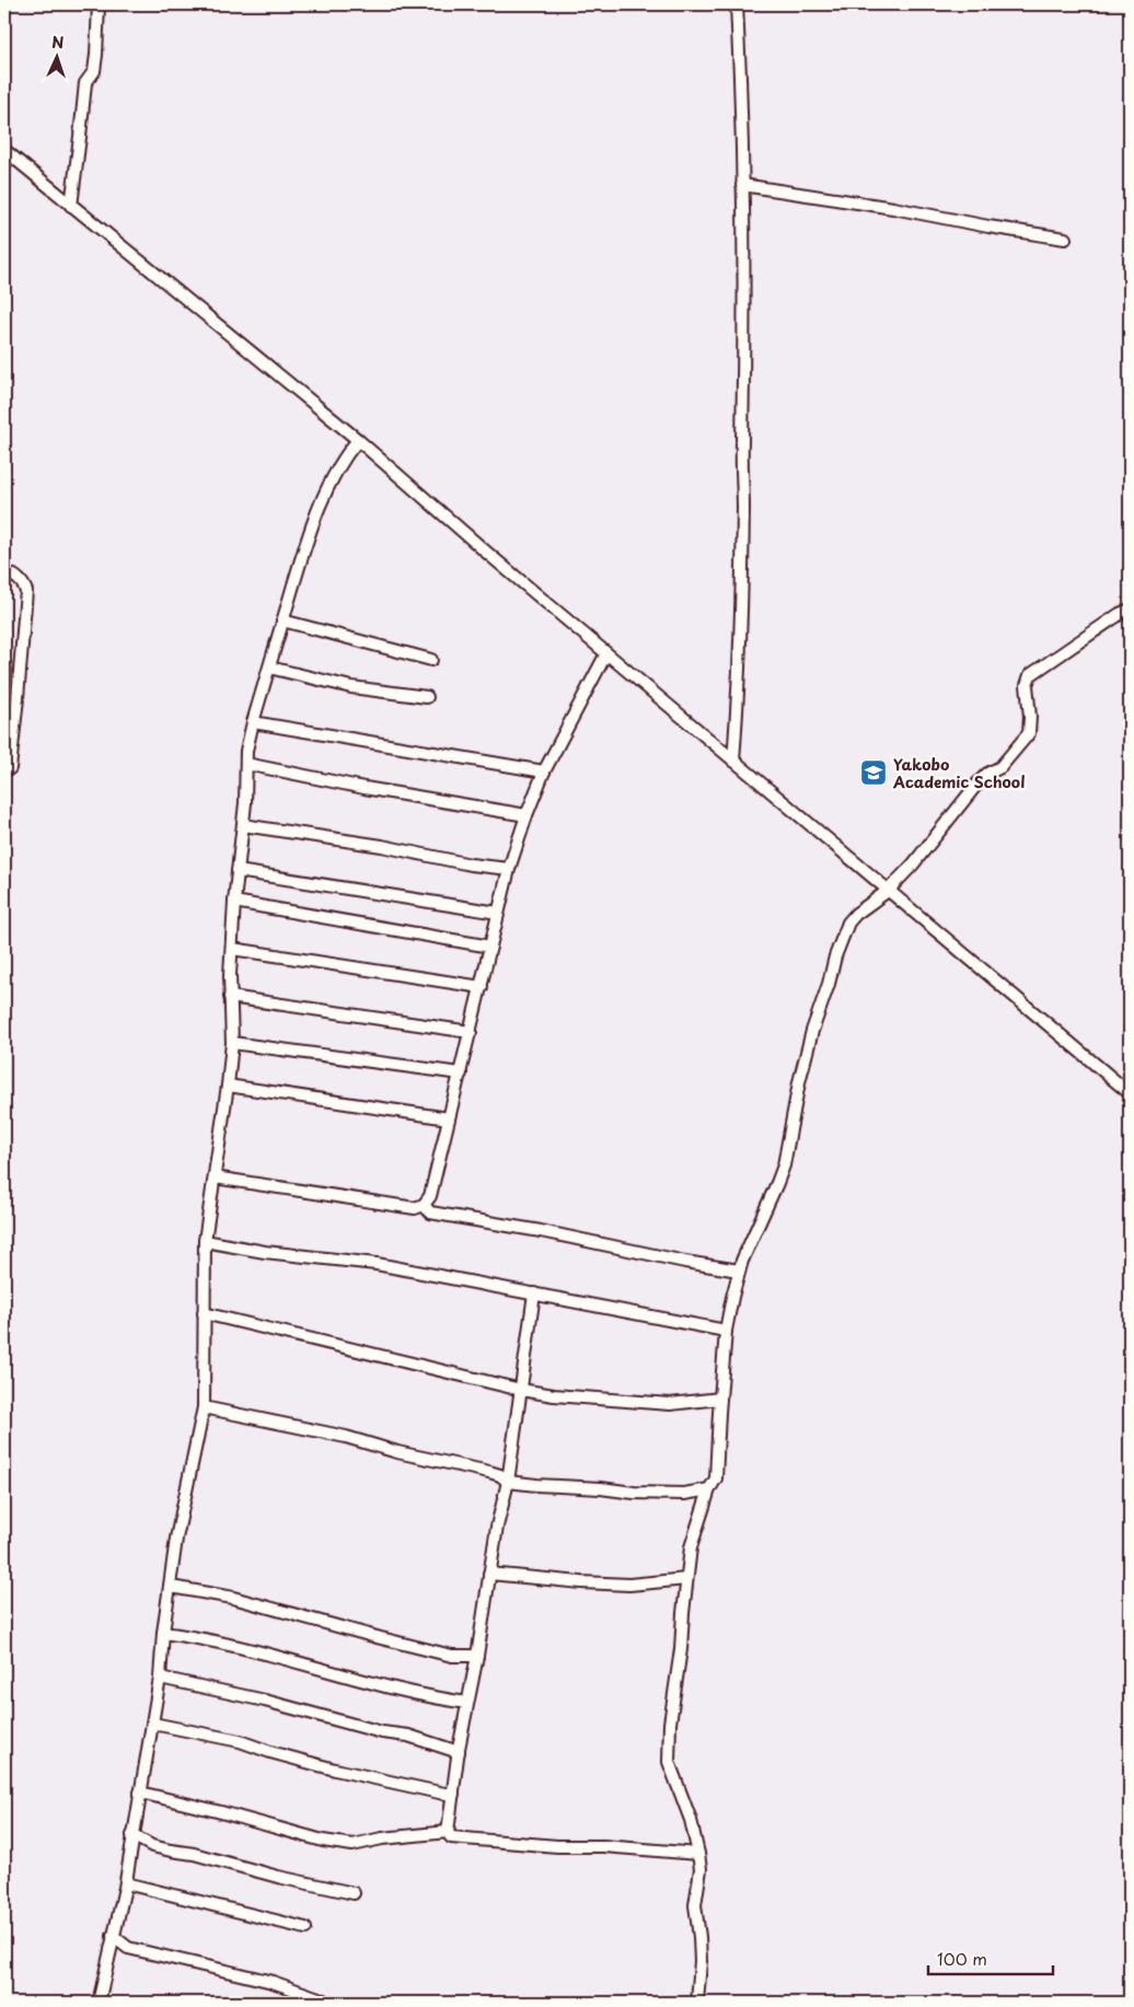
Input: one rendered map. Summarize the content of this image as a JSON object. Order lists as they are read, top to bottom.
{
  "places": {
    "school or university": ["Yakobo Academic School"]
  },
  "scale_bar": "100 m",
  "north": "top"
}
